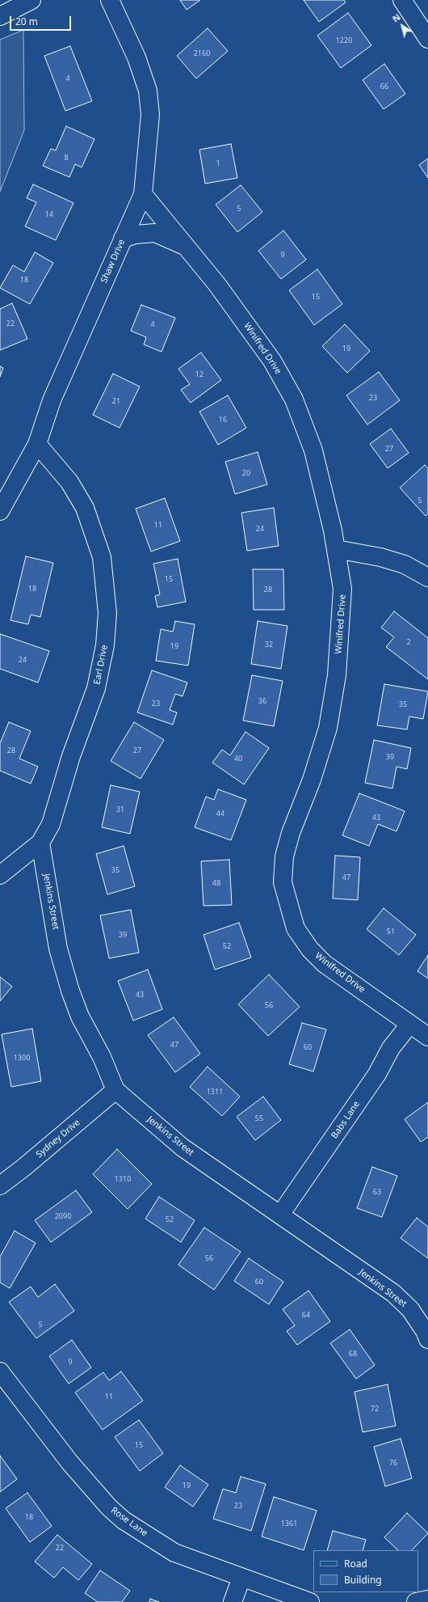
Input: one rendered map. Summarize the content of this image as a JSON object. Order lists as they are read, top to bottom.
{
  "streets": {
    "street": [
      "Shaw Drive",
      "Winifred Drive",
      "Earl Drive",
      "Jenkins Street",
      "Babs Lane",
      "Sydney Drive",
      "Rose Lane"
    ]
  },
  "crossings": [
    ["Shaw Drive", "Winifred Drive"],
    ["Shaw Drive", "Earl Drive"],
    ["Winifred Drive", "Babs Lane"],
    ["Earl Drive", "Jenkins Street"],
    ["Jenkins Street", "Babs Lane"],
    ["Jenkins Street", "Sydney Drive"]
  ],
  "house_numbers": [
    "1220",
    "2160",
    "4",
    "66",
    "8",
    "1",
    "5",
    "14",
    "9",
    "18",
    "15",
    "22",
    "4",
    "19",
    "12",
    "23",
    "21",
    "16",
    "27",
    "20",
    "5",
    "11",
    "24",
    "15",
    "18",
    "28",
    "2",
    "32",
    "19",
    "24",
    "36",
    "23",
    "35",
    "28",
    "27",
    "39",
    "40",
    "31",
    "44",
    "43",
    "35",
    "47",
    "48",
    "51",
    "39",
    "52",
    "43",
    "56",
    "47",
    "60",
    "1300",
    "1311",
    "55",
    "1310",
    "63",
    "2090",
    "52",
    "56",
    "60",
    "64",
    "5",
    "68",
    "9",
    "11",
    "72",
    "15",
    "76",
    "19",
    "23",
    "18",
    "1361",
    "22"
  ],
  "legend": ["Road", "Building"],
  "scale_bar": "20 m",
  "north": "top left"
}
